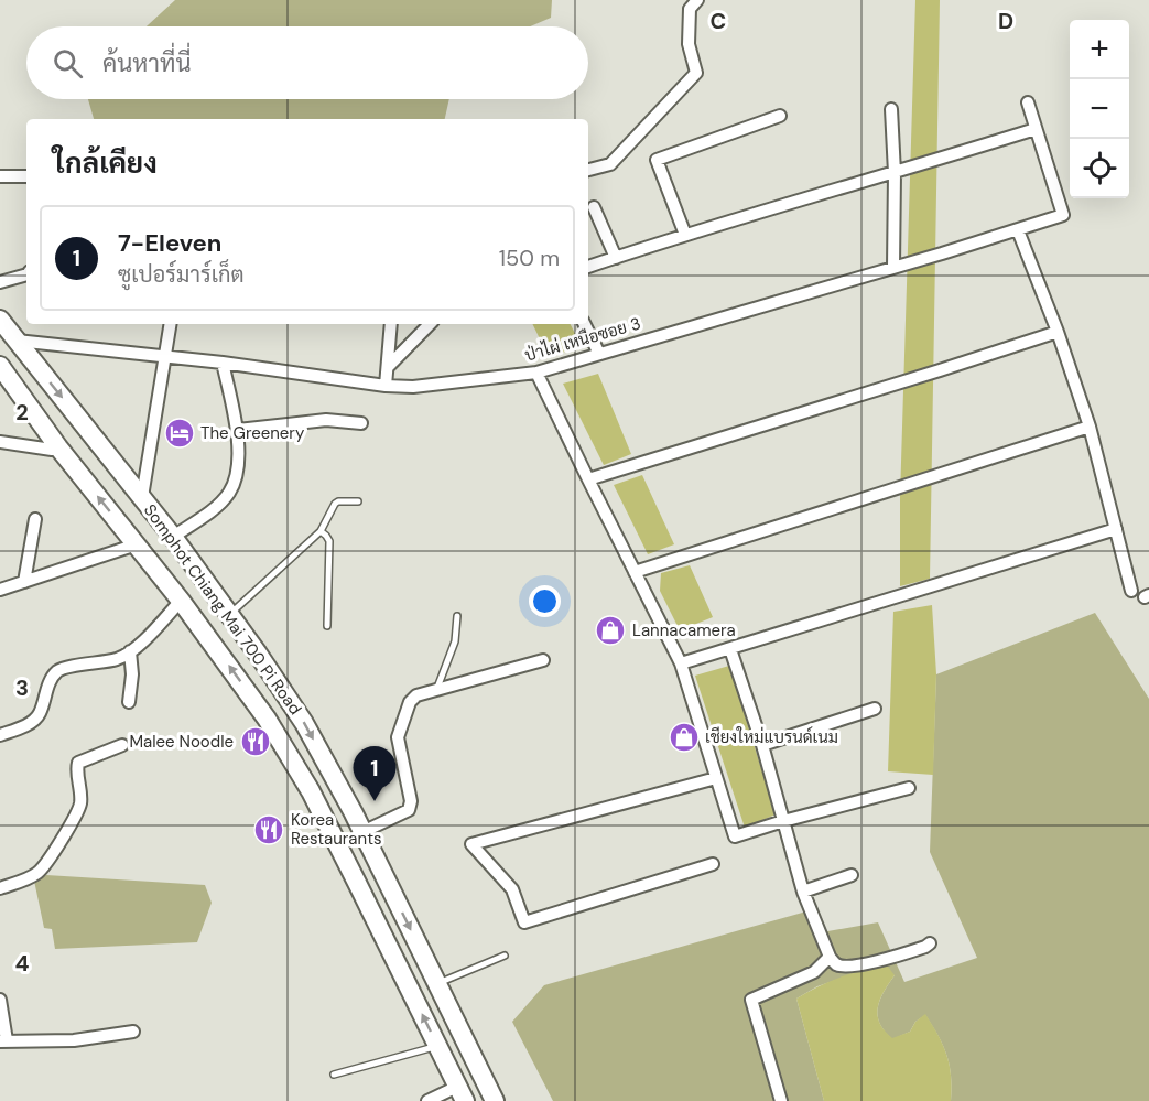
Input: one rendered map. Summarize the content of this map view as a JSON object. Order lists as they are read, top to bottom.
{
  "streets": {
    "main road": ["Somphot Chiang Mai 700 Pi Road"],
    "street": ["ป่าไผ่ เหนือซอย 3"]
  },
  "crossings": [
    ["ป่าไผ่ เหนือซอย 3", "Somphot Chiang Mai 700 Pi Road"]
  ],
  "places": {
    "hotel": ["The Greenery"],
    "shop": ["Lannacamera", "เชียงใหม่แบรนด์เนม"],
    "restaurant": ["Malee Noodle", "Korea Restaurants"]
  },
  "page": {
    "map_buttons": ["+", "−"],
    "search": "ค้นหาที่นี่",
    "heading": "ใกล้เคียง",
    "list": [
      {
        "mark": "1",
        "name": "7-Eleven",
        "note": "ซูเปอร์มาร์เก็ต",
        "value": "150 m"
      }
    ],
    "pins": "1"
  },
  "grid": {
    "columns": ["C", "D"],
    "rows": ["2", "3", "4"]
  }
}
